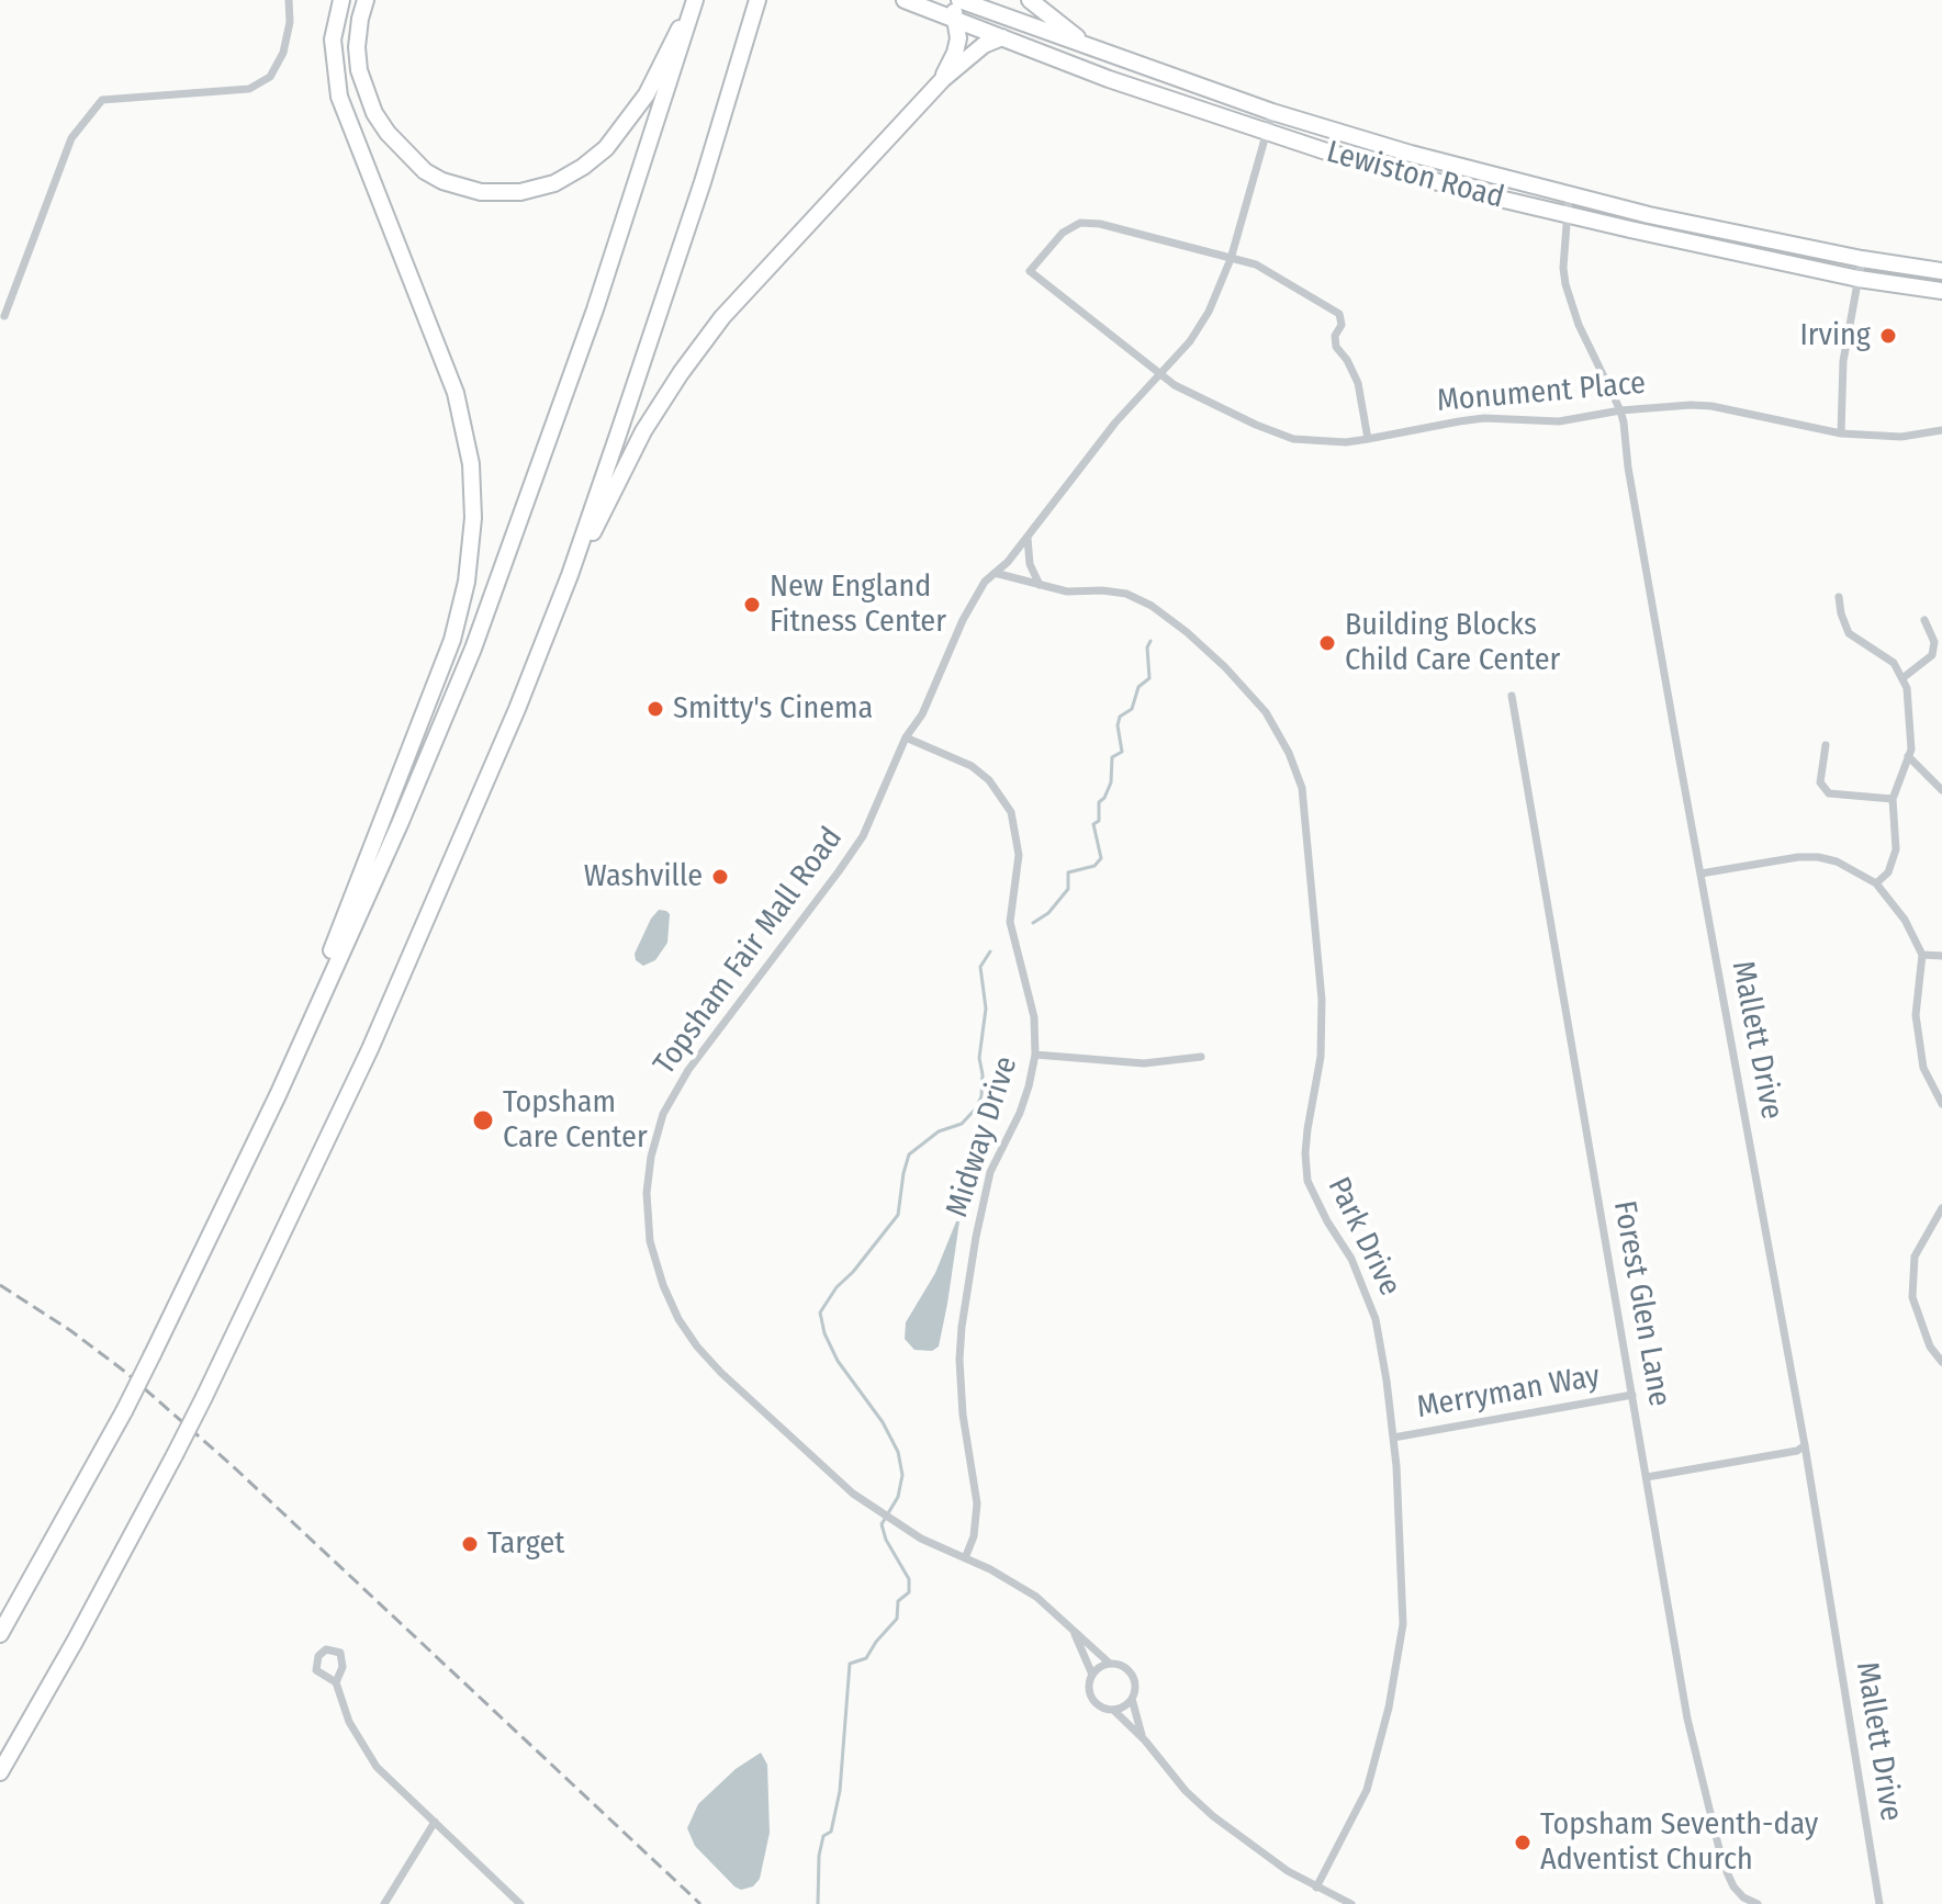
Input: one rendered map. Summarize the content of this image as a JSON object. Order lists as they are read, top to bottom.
{
  "streets": {
    "highway": ["Lewiston Road"],
    "street": [
      "Monument Place",
      "Topsham Fair Mall Road",
      "Mallett Drive",
      "Midway Drive",
      "Park Drive",
      "Forest Glen Lane",
      "Merryman Way"
    ]
  },
  "crossings": [
    ["Lewiston Road", "Topsham Fair Mall Road"],
    ["Lewiston Road", "Mallett Drive"],
    ["Monument Place", "Topsham Fair Mall Road"],
    ["Monument Place", "Mallett Drive"],
    ["Topsham Fair Mall Road", "Midway Drive"],
    ["Topsham Fair Mall Road", "Park Drive"],
    ["Park Drive", "Merryman Way"],
    ["Forest Glen Lane", "Merryman Way"]
  ],
  "places": [
    "Irving",
    "New England Fitness Center",
    "Building Blocks Child Care Center",
    "Smitty's Cinema",
    "Washville",
    "Topsham Care Center",
    "Target",
    "Topsham Seventh-day Adventist Church"
  ]
}
